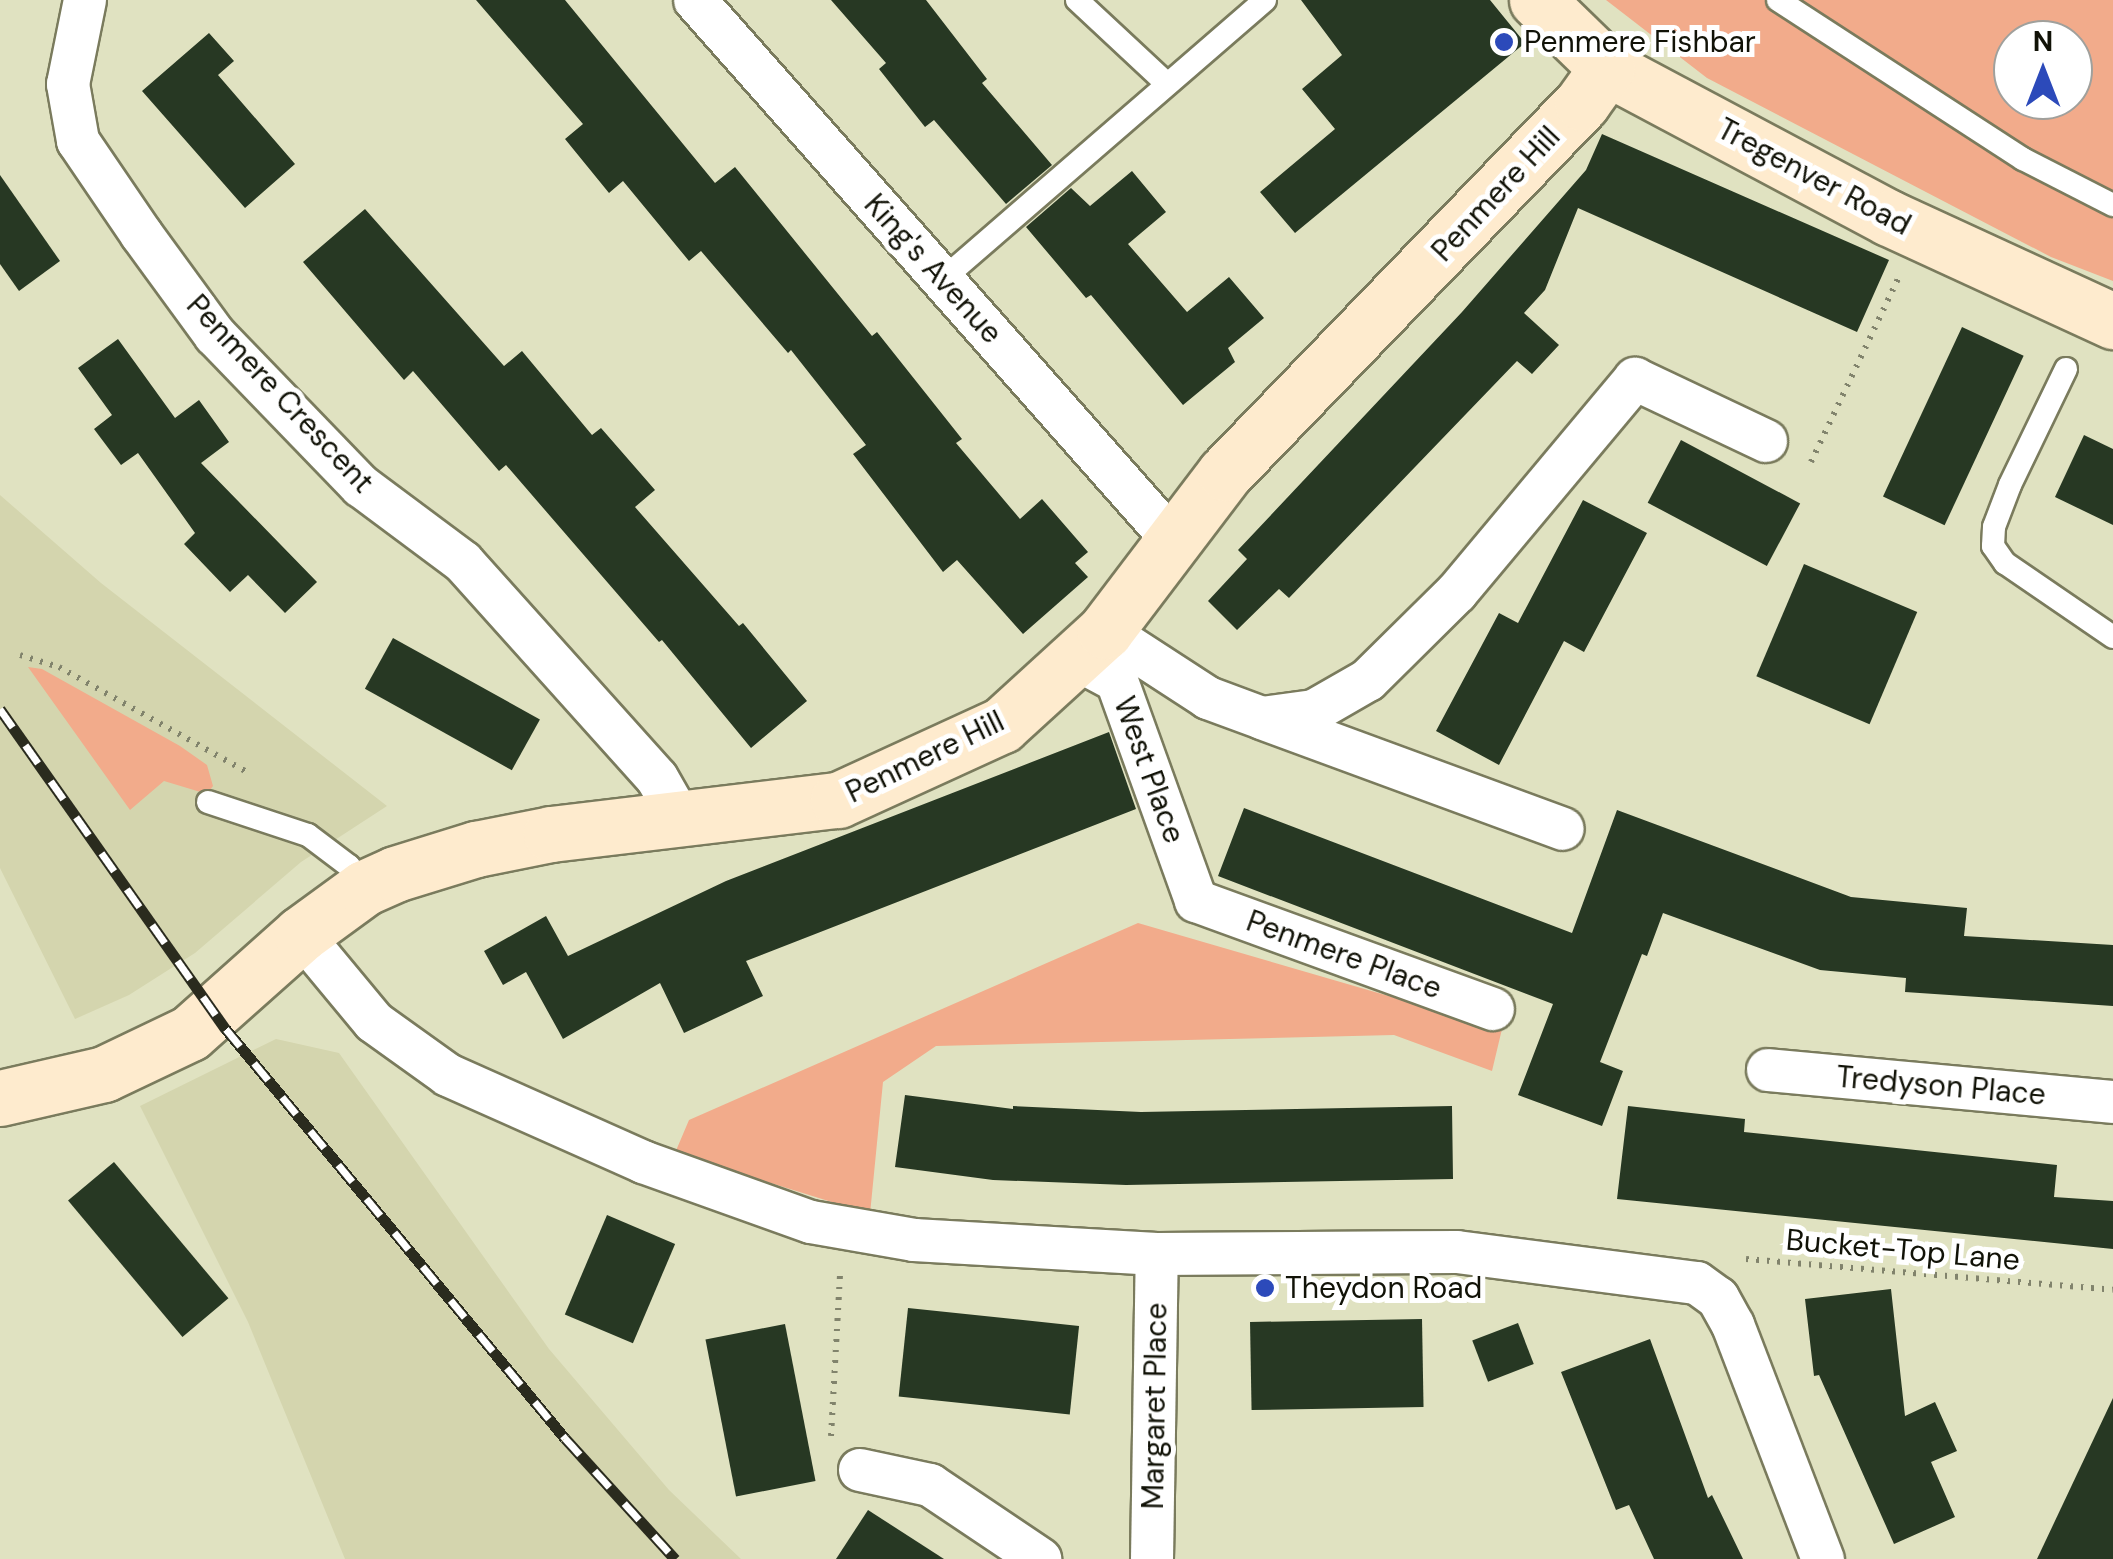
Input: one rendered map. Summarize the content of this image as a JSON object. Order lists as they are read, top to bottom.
{
  "streets": {
    "street": [
      "Tregenver Road",
      "Penmere Hill",
      "King's Avenue",
      "Penmere Crescent",
      "West Place",
      "Penmere Place",
      "Tredyson Place",
      "Margaret Place"
    ],
    "path": ["Bucket-Top Lane"]
  },
  "crossings": [
    ["Tregenver Road", "Penmere Hill"],
    ["Penmere Hill", "King's Avenue"],
    ["Penmere Hill", "Penmere Crescent"],
    ["Penmere Hill", "West Place"],
    ["West Place", "Penmere Place"]
  ],
  "places": ["Penmere Fishbar", "Theydon Road"],
  "north": "top"
}
